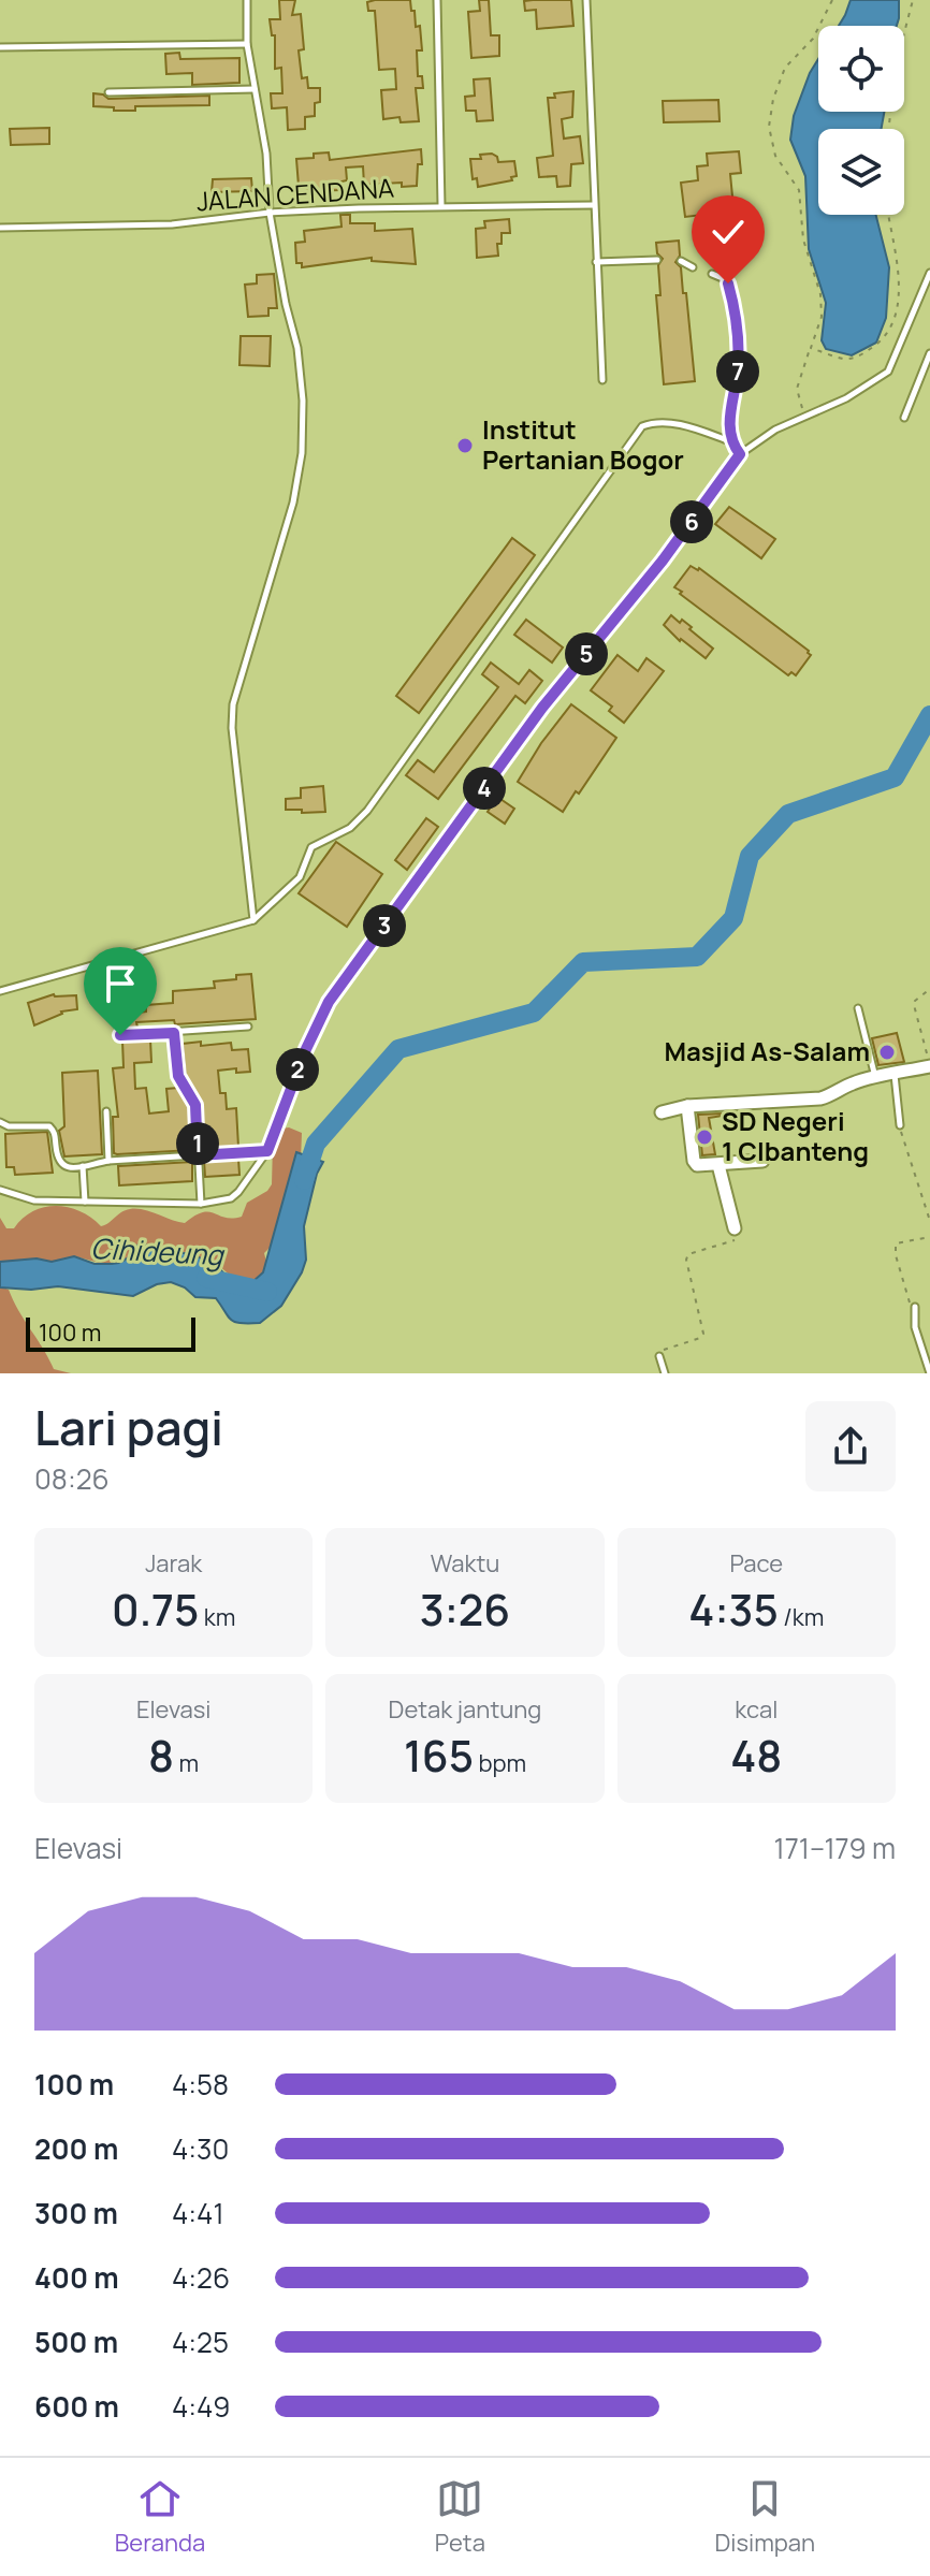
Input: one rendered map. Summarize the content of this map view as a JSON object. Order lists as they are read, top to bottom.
{
  "streets": {
    "lane": ["JALAN CENDANA"]
  },
  "water": ["Cihideung"],
  "places": ["Institut Pertanian Bogor", "Masjid As-Salam", "SD Negeri 1 CIbanteng"],
  "scale_bar": "100 m",
  "page": {
    "pins": [
      "7",
      "6",
      "5",
      "4",
      "3",
      "2",
      "1"
    ],
    "scale": "100 m",
    "heading": ["Lari pagi", "08:26"],
    "stats": [
      ["Jarak", "0.75 km"],
      ["Waktu", "3:26"],
      ["Pace", "4:35 /km"],
      ["Elevasi", "8 m"],
      ["Detak jantung", "165 bpm"],
      ["kcal", "48"]
    ],
    "chart": ["Elevasi", "171–179 m"],
    "list": [
      {
        "name": "100 m",
        "note": "4:58"
      },
      {
        "name": "200 m",
        "note": "4:30"
      },
      {
        "name": "300 m",
        "note": "4:41"
      },
      {
        "name": "400 m",
        "note": "4:26"
      },
      {
        "name": "500 m",
        "note": "4:25"
      },
      {
        "name": "600 m",
        "note": "4:49"
      }
    ],
    "tabs": ["Beranda", "Peta", "Disimpan"]
  }
}
